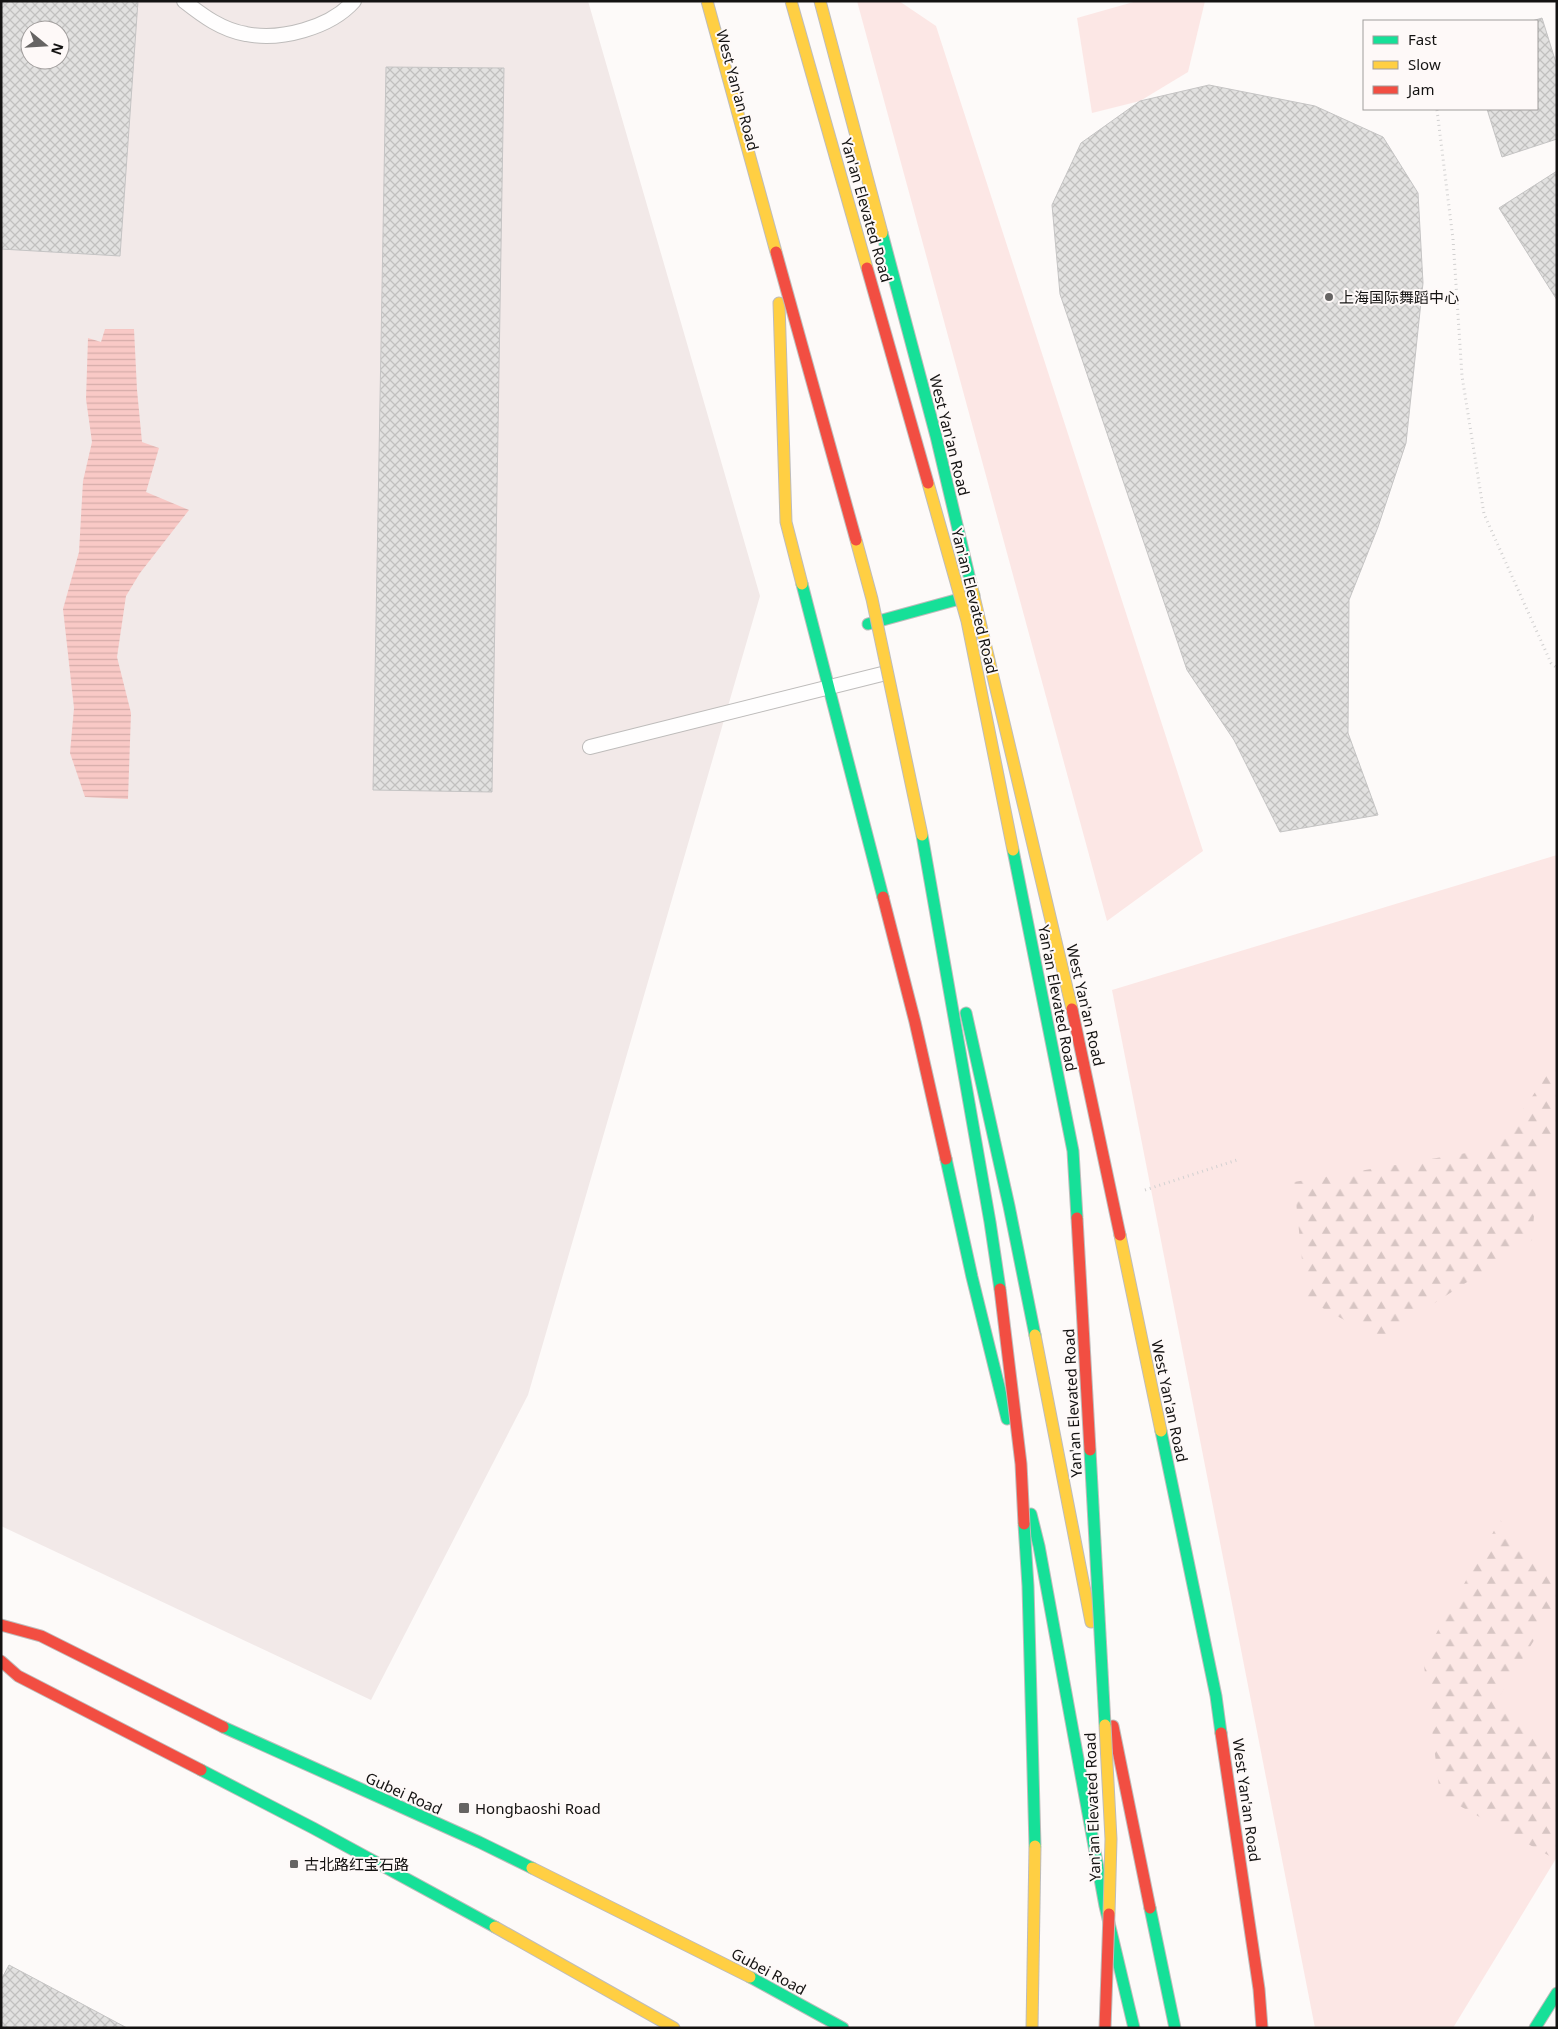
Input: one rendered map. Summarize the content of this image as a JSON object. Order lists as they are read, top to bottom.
{
  "streets": {
    "main road": ["West Yan'an Road", "Yan'an Elevated Road", "Gubei Road"]
  },
  "places": {
    "other": ["上海国际舞蹈中心"],
    "transit": ["Hongbaoshi Road", "古北路红宝石路"]
  },
  "legend": ["Fast", "Slow", "Jam"],
  "north": "right"
}
